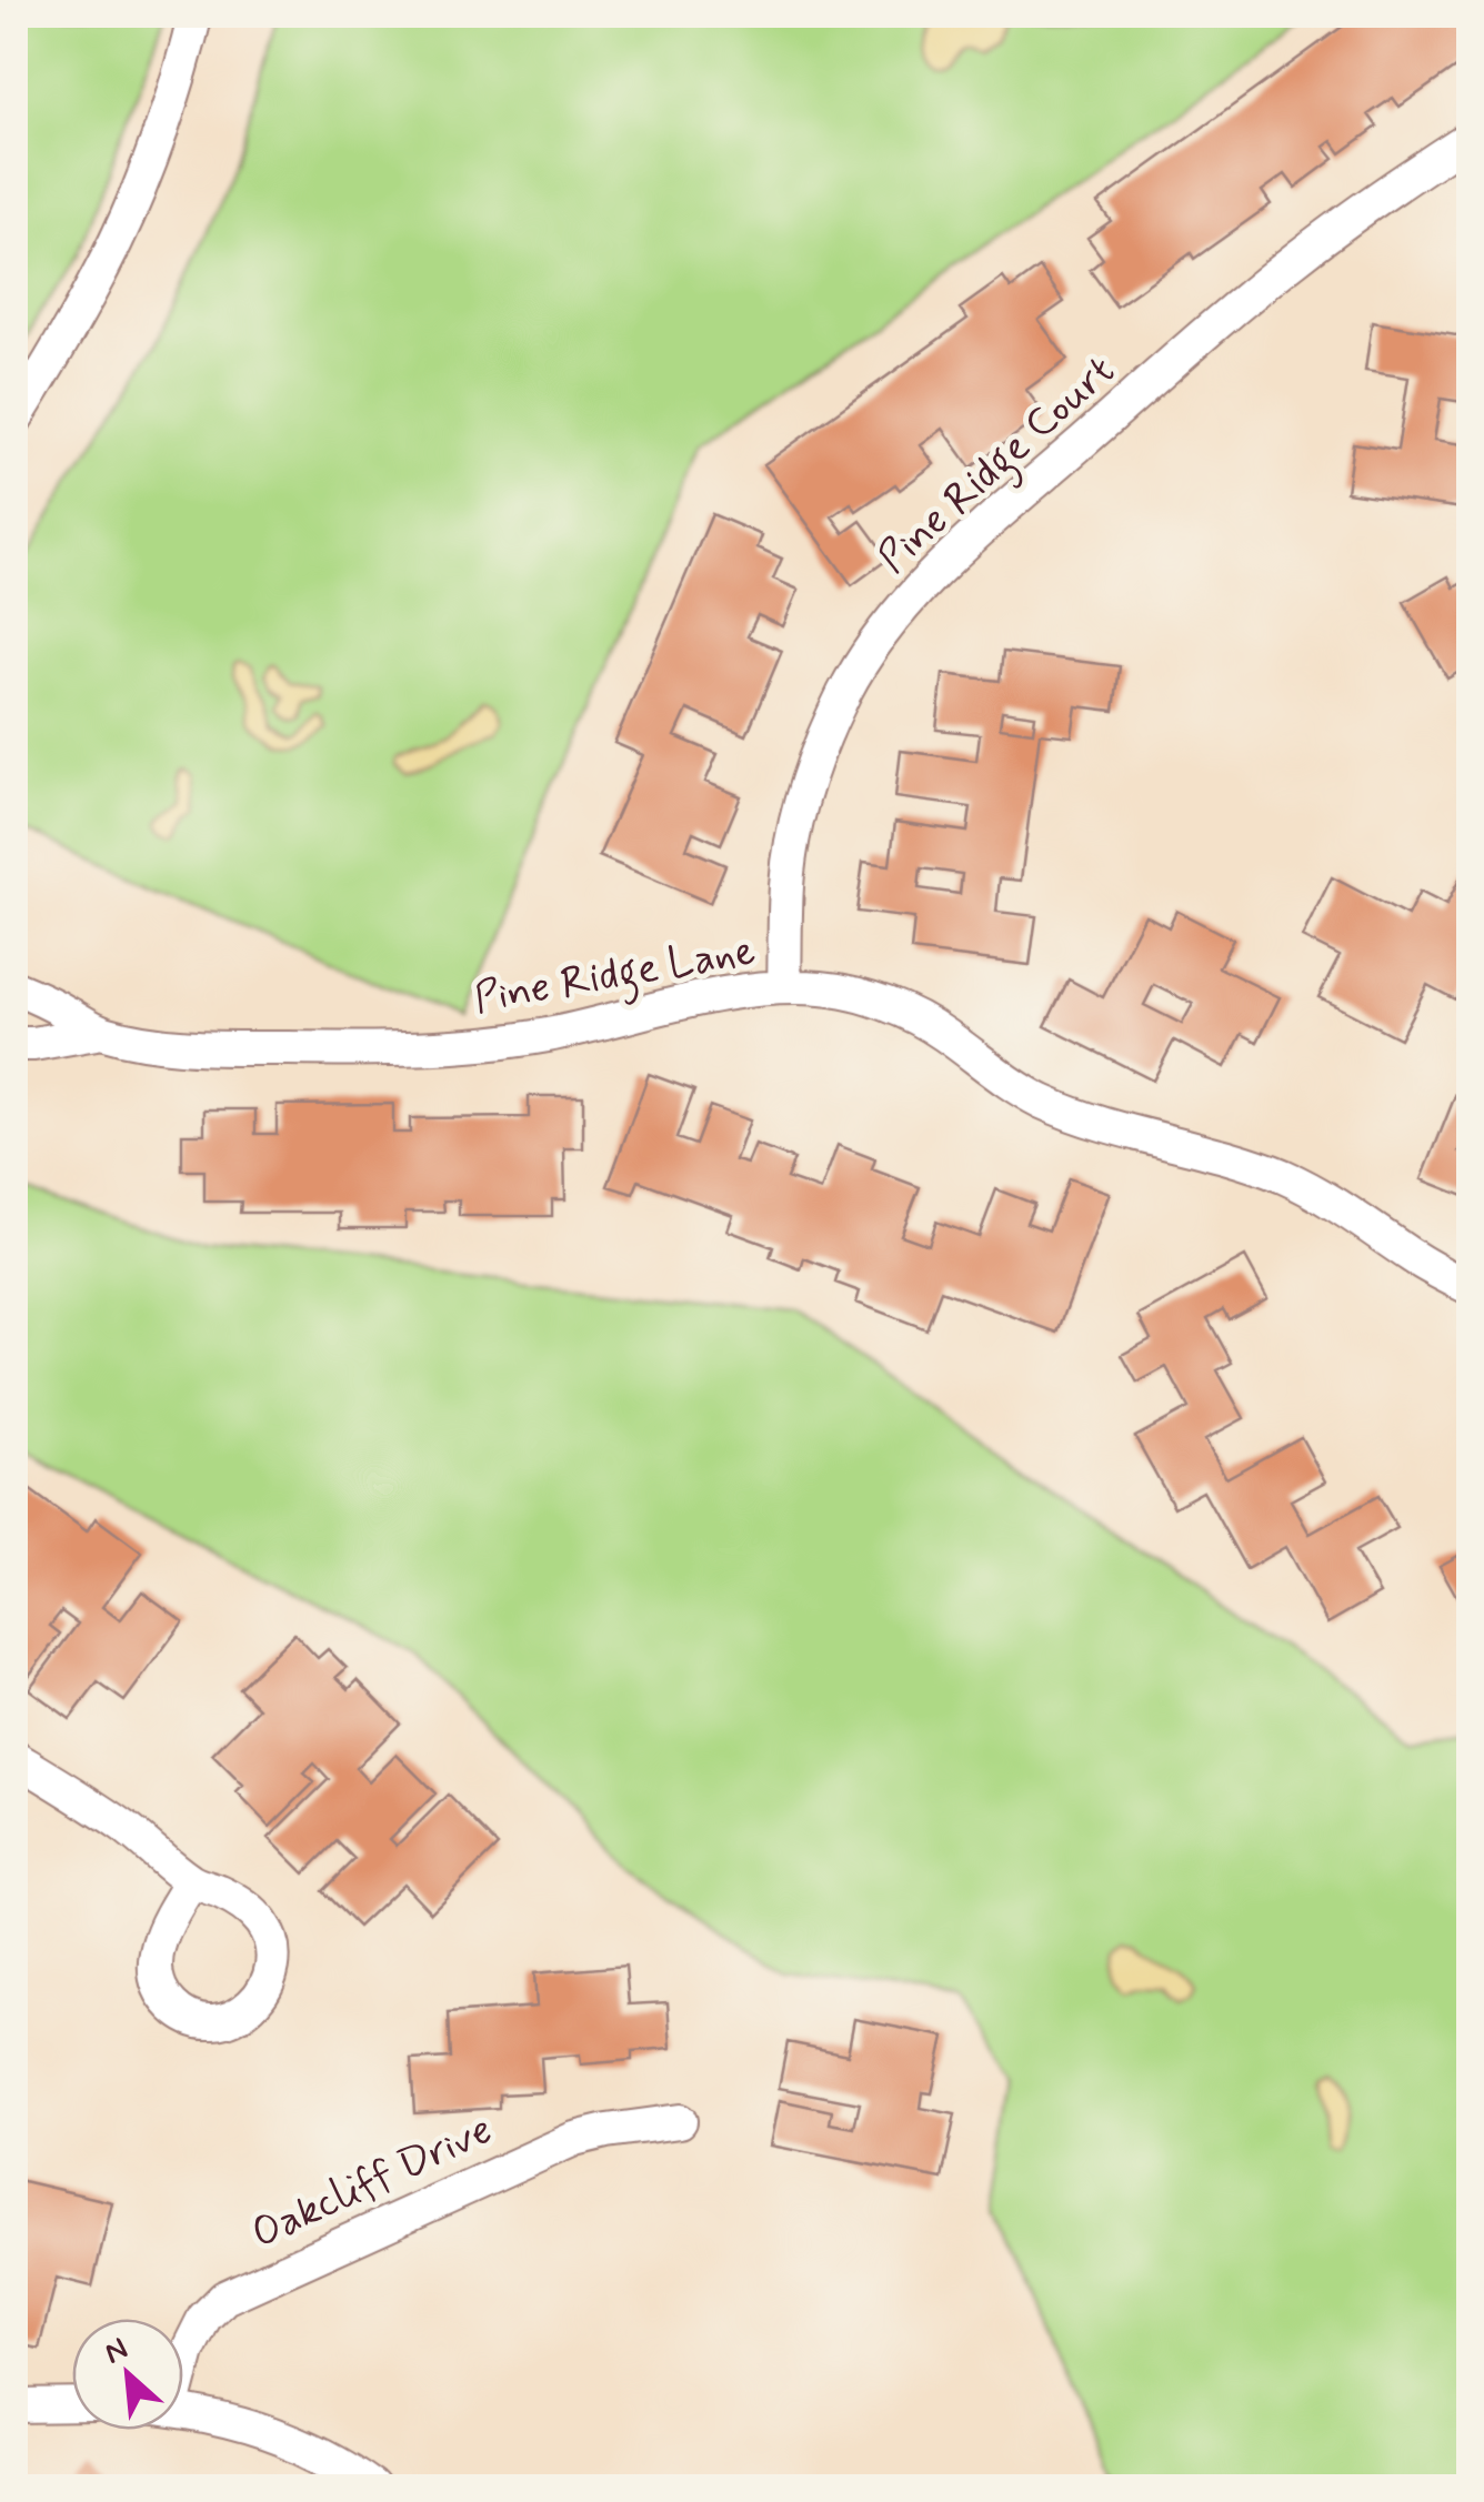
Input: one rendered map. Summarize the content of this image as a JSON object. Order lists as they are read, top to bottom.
{
  "streets": {
    "street": ["Pine Ridge Court", "Pine Ridge Lane", "Oakcliff Drive"]
  },
  "crossings": [
    ["Pine Ridge Court", "Pine Ridge Lane"]
  ],
  "north": "top left"
}
